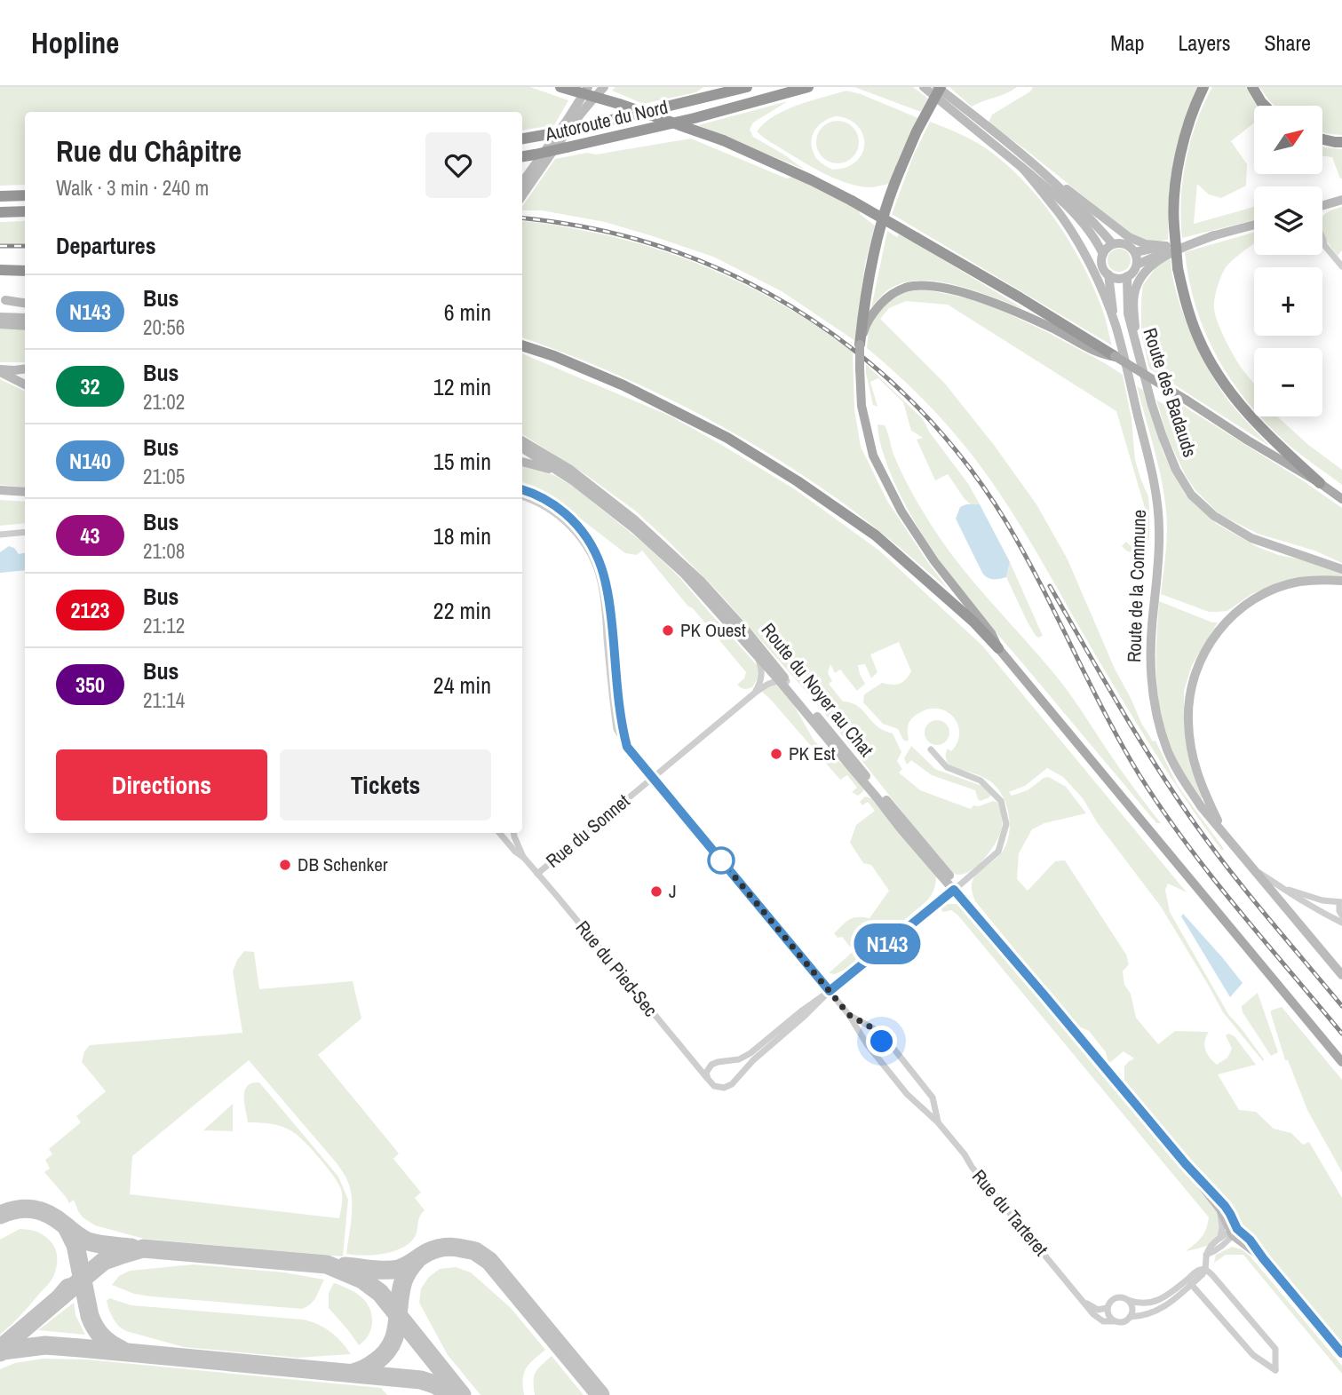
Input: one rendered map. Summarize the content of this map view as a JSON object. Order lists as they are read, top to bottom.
{
  "streets": {
    "highway": ["Autoroute du Nord"],
    "main road": ["Route des Badauds", "Route de la Commune", "Route du Noyer au Chat"],
    "street": ["Rue du Sonnet", "Rue du Pied-Sec", "Rue du Tarteret"]
  },
  "crossings": [
    ["Route des Badauds", "Route de la Commune"],
    ["Route du Noyer au Chat", "Rue du Sonnet"],
    ["Rue du Sonnet", "Rue du Pied-Sec"],
    ["Rue du Sonnet", "Rue du Tarteret"]
  ],
  "places": [
    "PK Ouest",
    "PK Est",
    "DB Schenker",
    "J"
  ],
  "lines": ["bus line N143"],
  "north": "top right",
  "page": {
    "header": "Hopline",
    "nav": ["Map", "Layers", "Share"],
    "on_map": "N143",
    "map_buttons": ["+", "−"],
    "heading": [
      ["Rue du Châpitre", "Walk · 3 min · 240 m"],
      "Departures"
    ],
    "list": [
      {
        "mark": "N143",
        "name": "Bus",
        "note": "20:56",
        "value": "6 min"
      },
      {
        "mark": "32",
        "name": "Bus",
        "note": "21:02",
        "value": "12 min"
      },
      {
        "mark": "N140",
        "name": "Bus",
        "note": "21:05",
        "value": "15 min"
      },
      {
        "mark": "43",
        "name": "Bus",
        "note": "21:08",
        "value": "18 min"
      },
      {
        "mark": "2123",
        "name": "Bus",
        "note": "21:12",
        "value": "22 min"
      },
      {
        "mark": "350",
        "name": "Bus",
        "note": "21:14",
        "value": "24 min"
      }
    ],
    "buttons": ["Directions", "Tickets"]
  }
}
